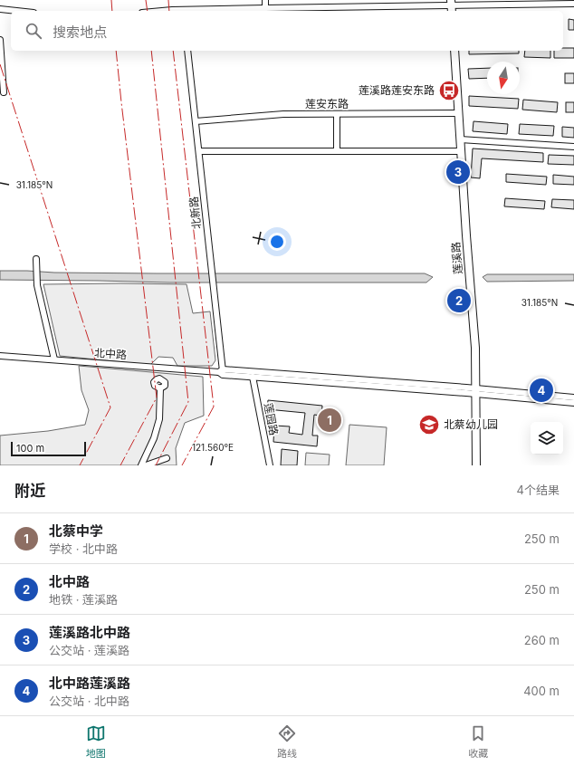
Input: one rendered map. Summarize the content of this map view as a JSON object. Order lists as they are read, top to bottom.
{
  "streets": {
    "main road": ["莲溪路"],
    "street": [
      "莲安东路",
      "北新路",
      "北中路",
      "莲园路"
    ]
  },
  "crossings": [
    ["莲安东路", "北新路"],
    ["莲安东路", "莲溪路"],
    ["北新路", "北中路"],
    ["莲溪路", "北中路"],
    ["北中路", "莲园路"]
  ],
  "places": {
    "bus stop": ["莲溪路莲安东路"],
    "school or university": ["北蔡幼儿园"]
  },
  "scale_bar": "100 m",
  "north": "bottom",
  "page": {
    "search": "搜索地点",
    "pins": [
      "3",
      "2",
      "4",
      "1"
    ],
    "scale": "100 m",
    "heading": ["附近", "4个结果"],
    "list": [
      {
        "mark": "1",
        "name": "北蔡中学",
        "note": "学校 · 北中路",
        "value": "250 m"
      },
      {
        "mark": "2",
        "name": "北中路",
        "note": "地铁 · 莲溪路",
        "value": "250 m"
      },
      {
        "mark": "3",
        "name": "莲溪路北中路",
        "note": "公交站 · 莲溪路",
        "value": "260 m"
      },
      {
        "mark": "4",
        "name": "北中路莲溪路",
        "note": "公交站 · 北中路",
        "value": "400 m"
      }
    ],
    "nav": ["地图", "路线", "收藏"]
  },
  "coordinates": ["31.185°N", "121.560°E"]
}
